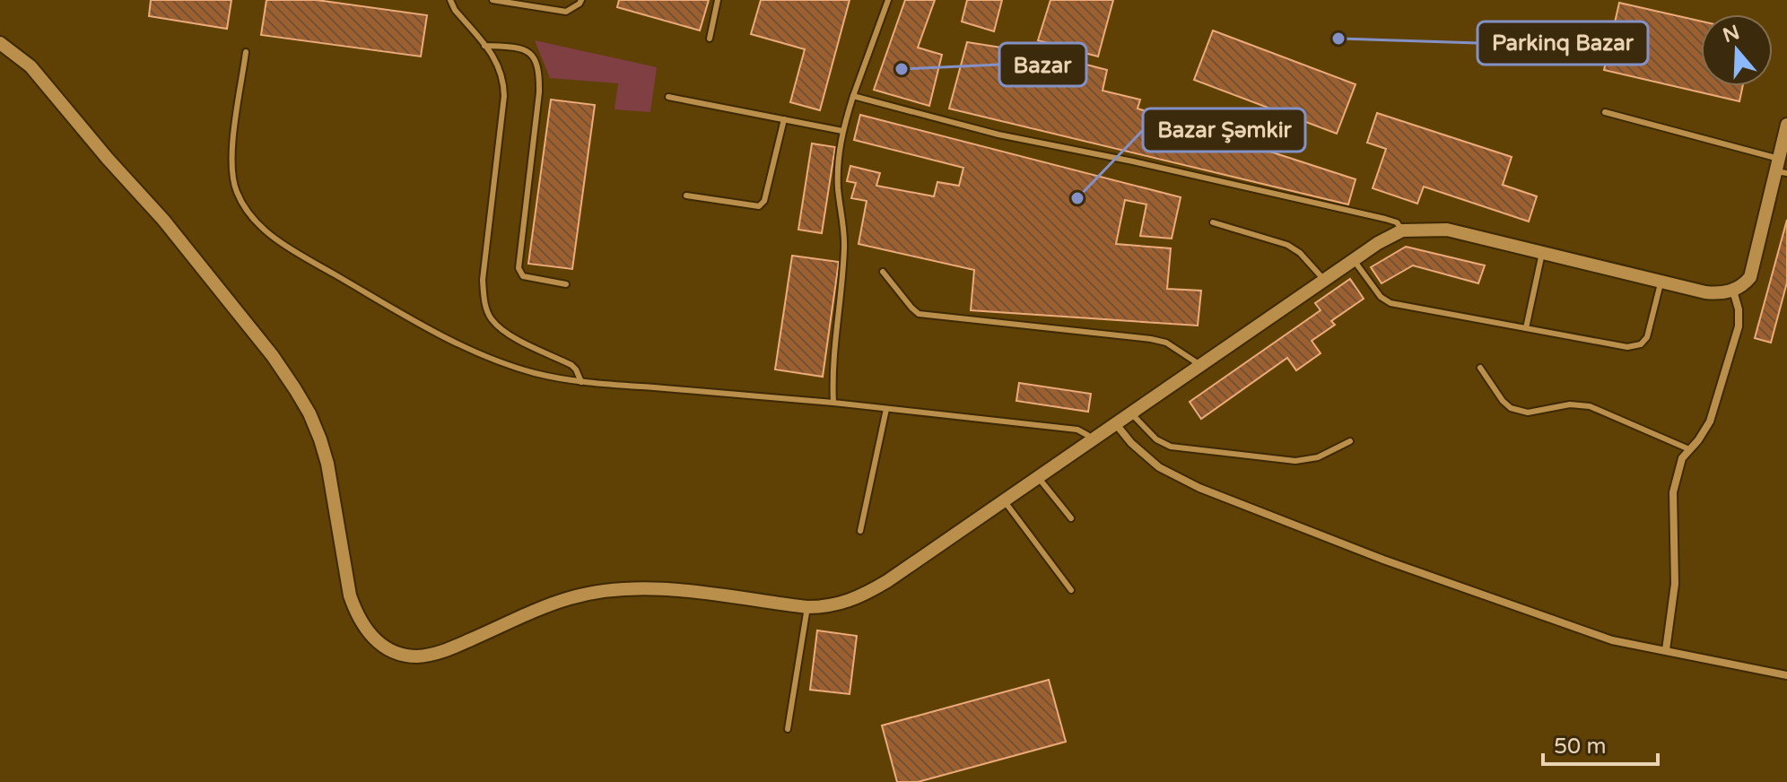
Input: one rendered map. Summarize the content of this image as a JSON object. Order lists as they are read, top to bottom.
{
  "places": ["Parkinq Bazar", "Bazar", "Bazar Şəmkir"],
  "scale_bar": "50 m",
  "north": "top"
}
